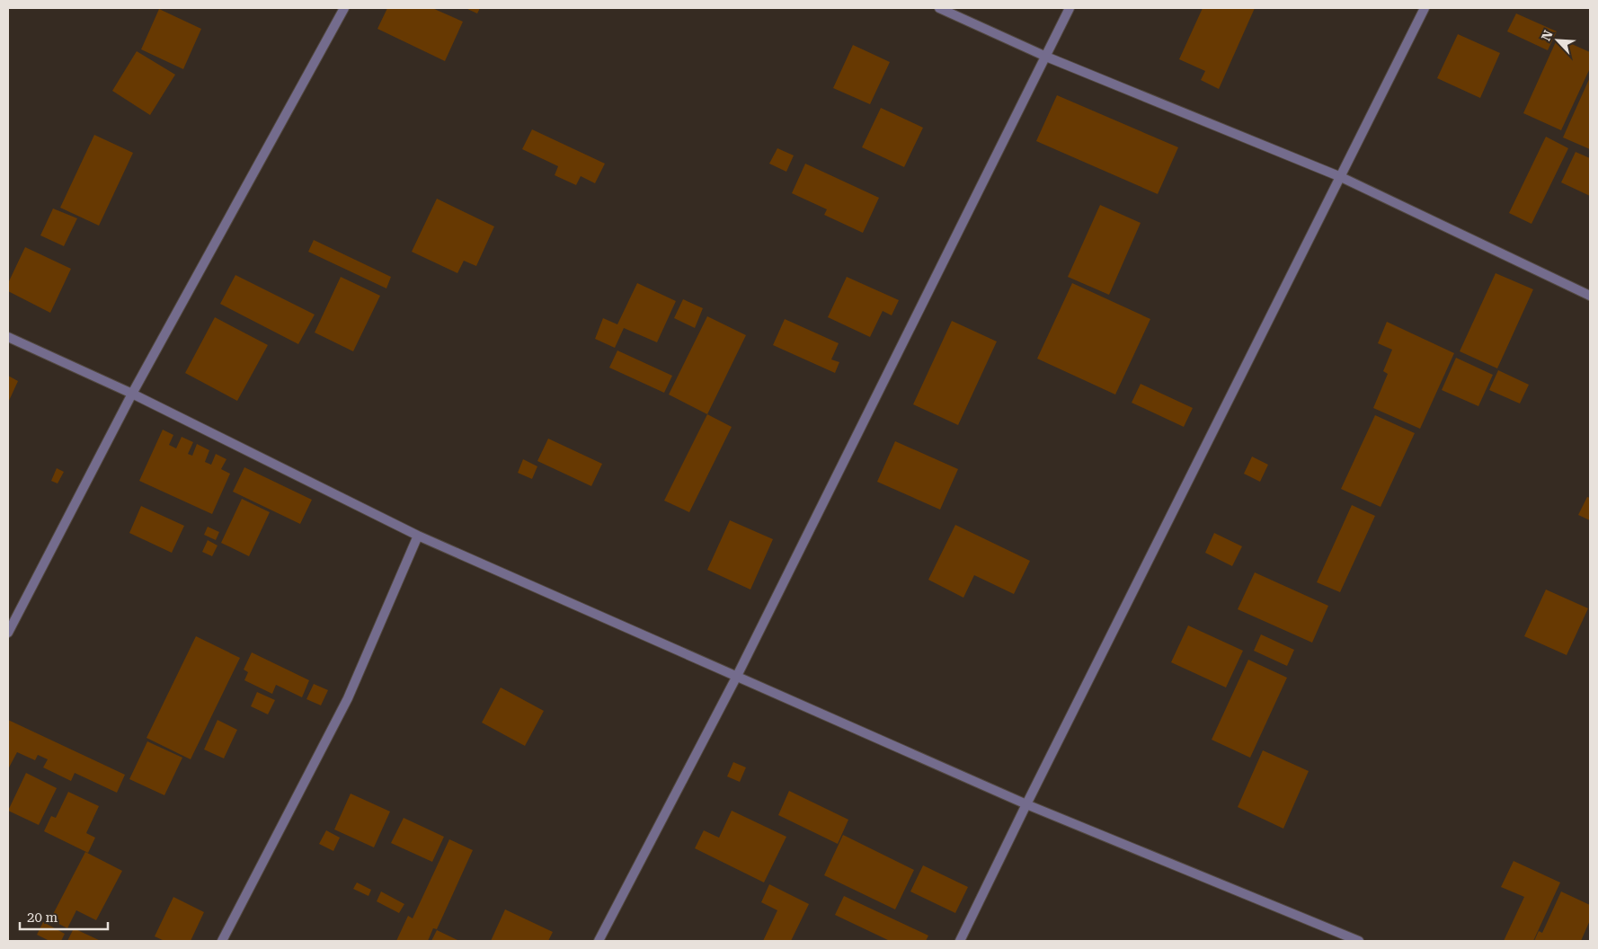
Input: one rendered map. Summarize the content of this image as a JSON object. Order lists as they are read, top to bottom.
{
  "scale_bar": "20 m",
  "north": "top left"
}
